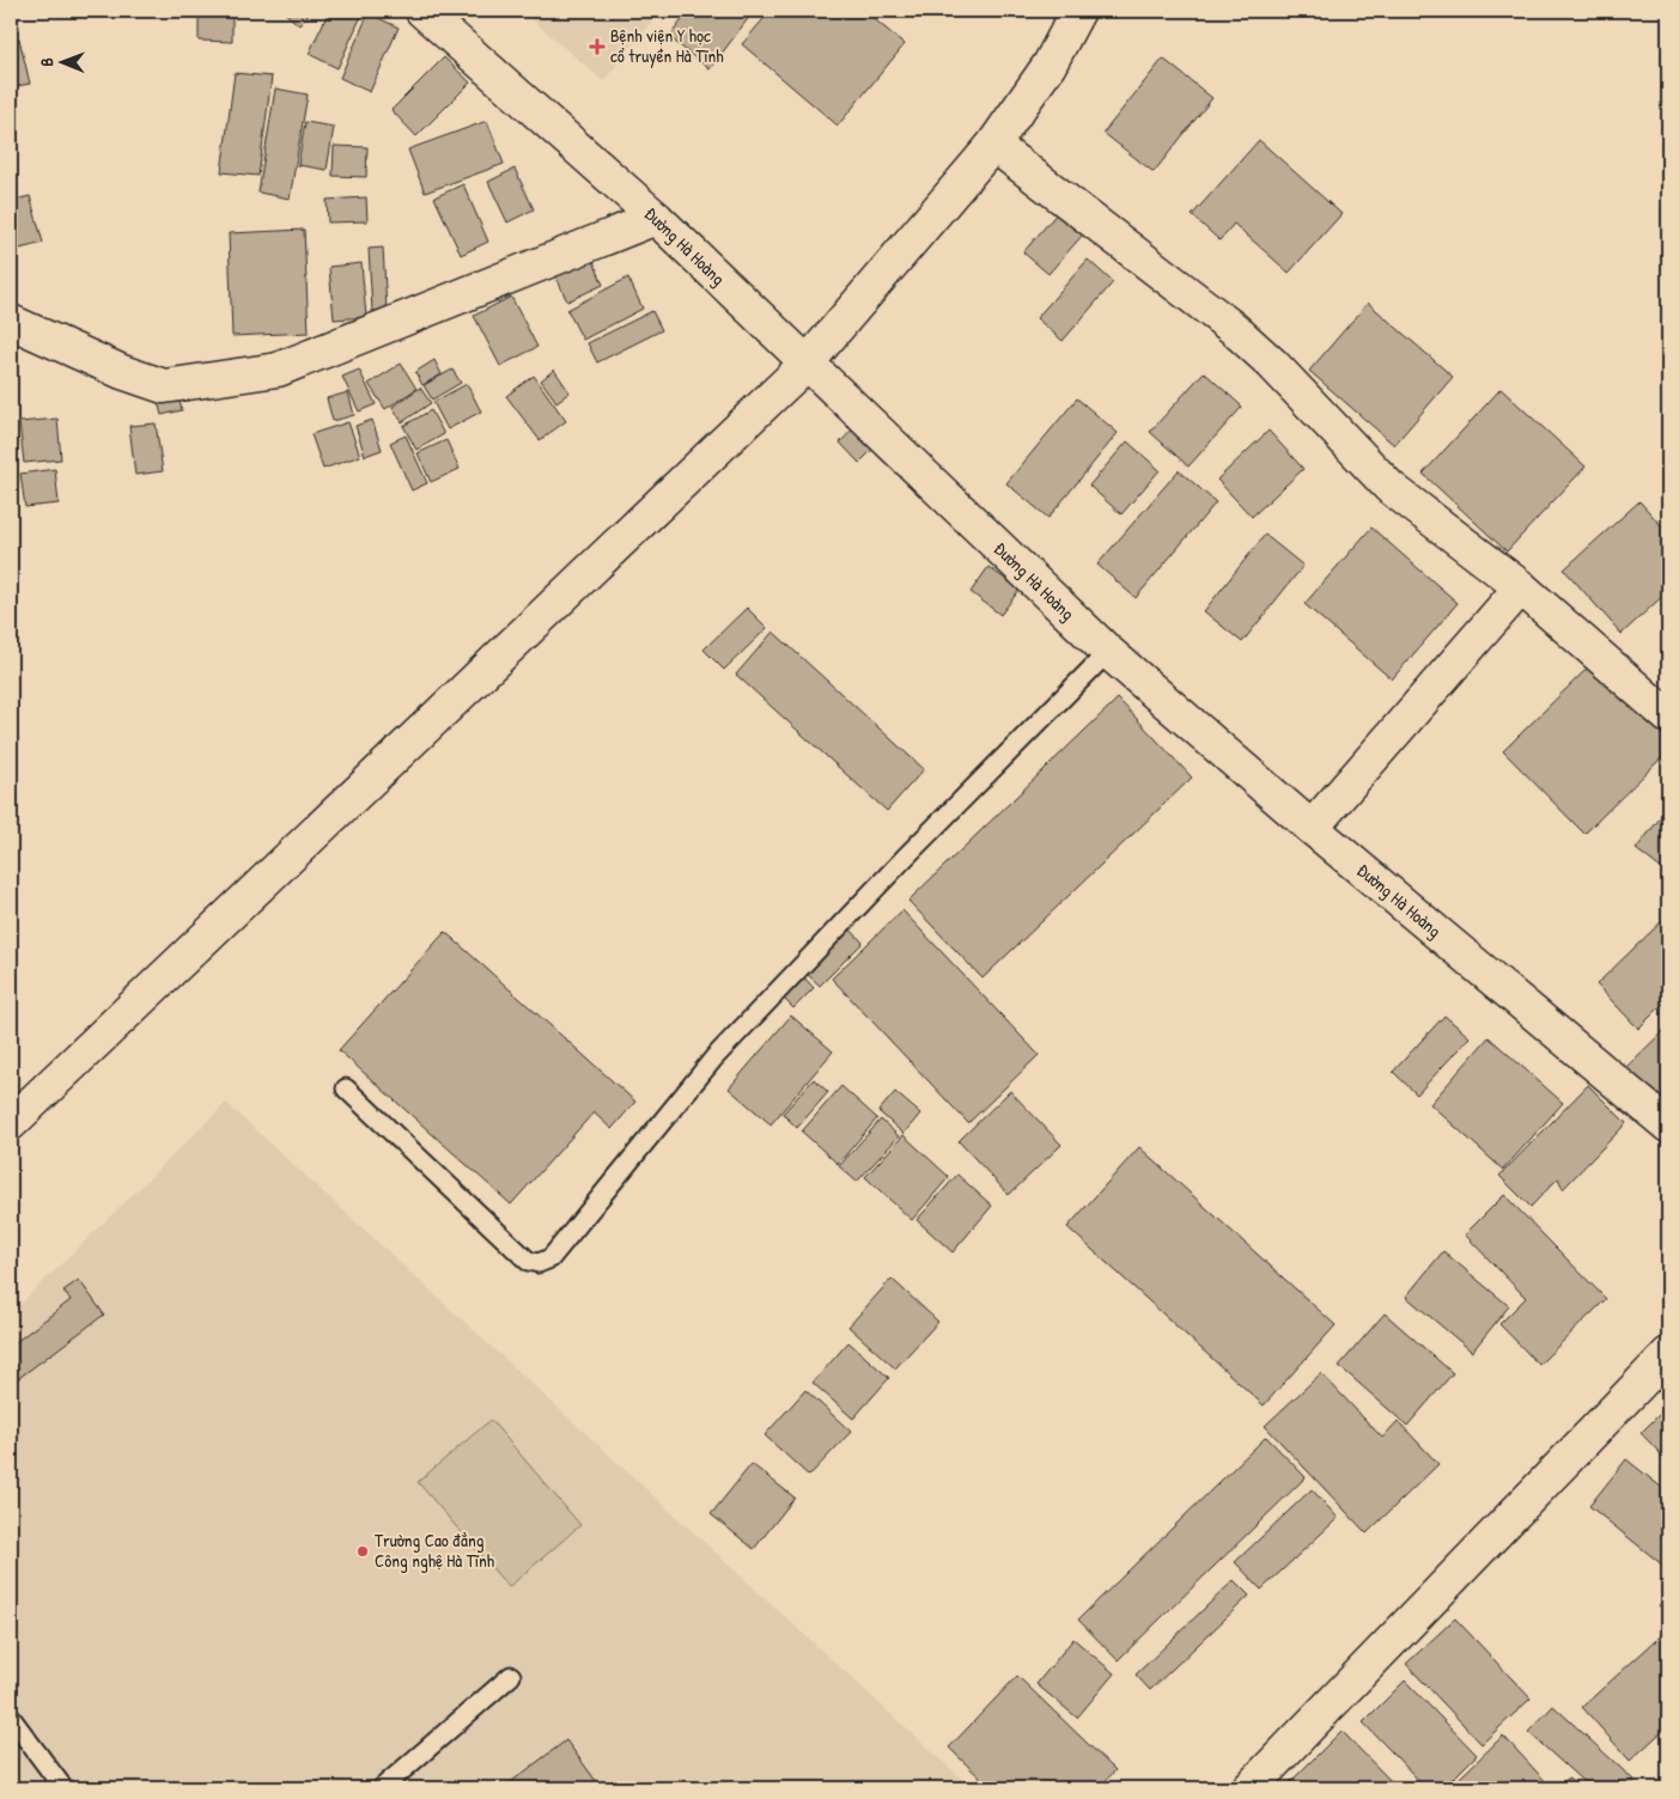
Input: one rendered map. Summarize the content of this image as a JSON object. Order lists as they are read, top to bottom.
{
  "streets": {
    "street": ["Đường Hà Hoàng"]
  },
  "places": {
    "health": ["Bệnh viện Y học cổ truyền Hà Tĩnh"],
    "other": ["Trường Cao đẳng Công nghệ Hà Tĩnh"]
  },
  "north": "left"
}
